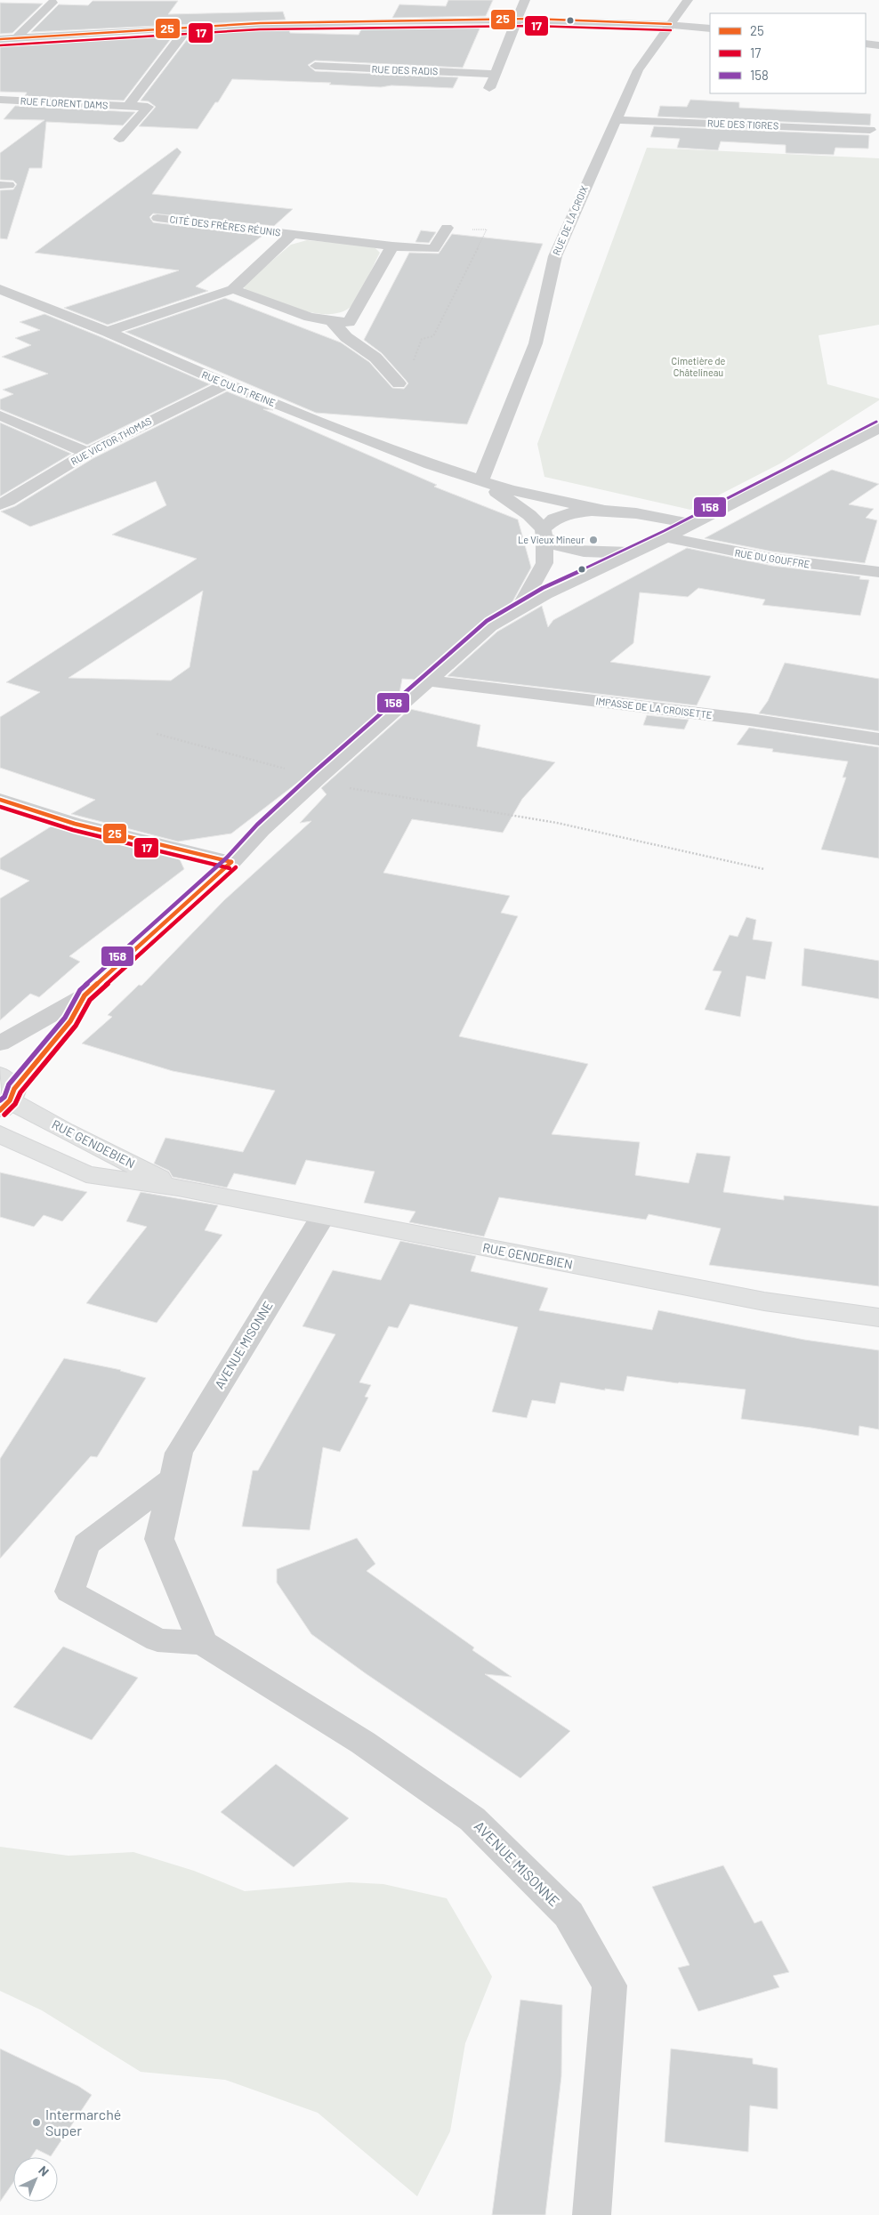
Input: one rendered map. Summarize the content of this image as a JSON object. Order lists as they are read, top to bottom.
{
  "streets": {
    "main road": ["RUE GENDEBIEN"],
    "street": [
      "RUE DES RADIS",
      "RUE FLORENT DAMS",
      "RUE DES TIGRES",
      "RUE DE LA CROIX",
      "CITÉ DES FRÈRES RÉUNIS",
      "RUE CULOT REINE",
      "RUE VICTOR THOMAS",
      "RUE DU GOUFFRE",
      "IMPASSE DE LA CROISETTE",
      "AVENUE MISONNE"
    ]
  },
  "crossings": [
    ["RUE DES TIGRES", "RUE DE LA CROIX"],
    ["RUE DE LA CROIX", "RUE CULOT REINE"],
    ["CITÉ DES FRÈRES RÉUNIS", "RUE CULOT REINE"],
    ["RUE CULOT REINE", "RUE VICTOR THOMAS"],
    ["RUE GENDEBIEN", "AVENUE MISONNE"]
  ],
  "parks": ["Cimetière de Châtelineau"],
  "places": ["Le Vieux Mineur", "Intermarché Super"],
  "lines": ["transit line 25", "transit line 17", "transit line 158"],
  "legend": ["25", "17", "158"],
  "north": "top right"
}
